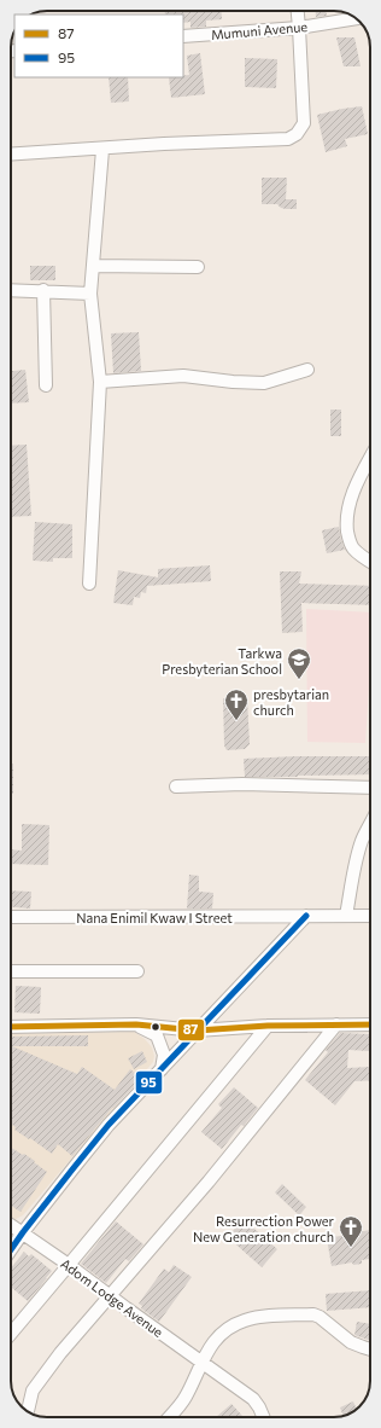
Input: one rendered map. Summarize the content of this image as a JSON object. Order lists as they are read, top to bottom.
{
  "streets": {
    "street": ["Mumuni Avenue", "Nana Enimil Kwaw I Street", "Adom Lodge Avenue"]
  },
  "places": {
    "school or university": ["Tarkwa Presbyterian School"],
    "church": ["presbytarian church", "Resurrection Power New Generation church"]
  },
  "lines": ["transit line 95", "transit line 87"],
  "legend": ["87", "95"]
}
